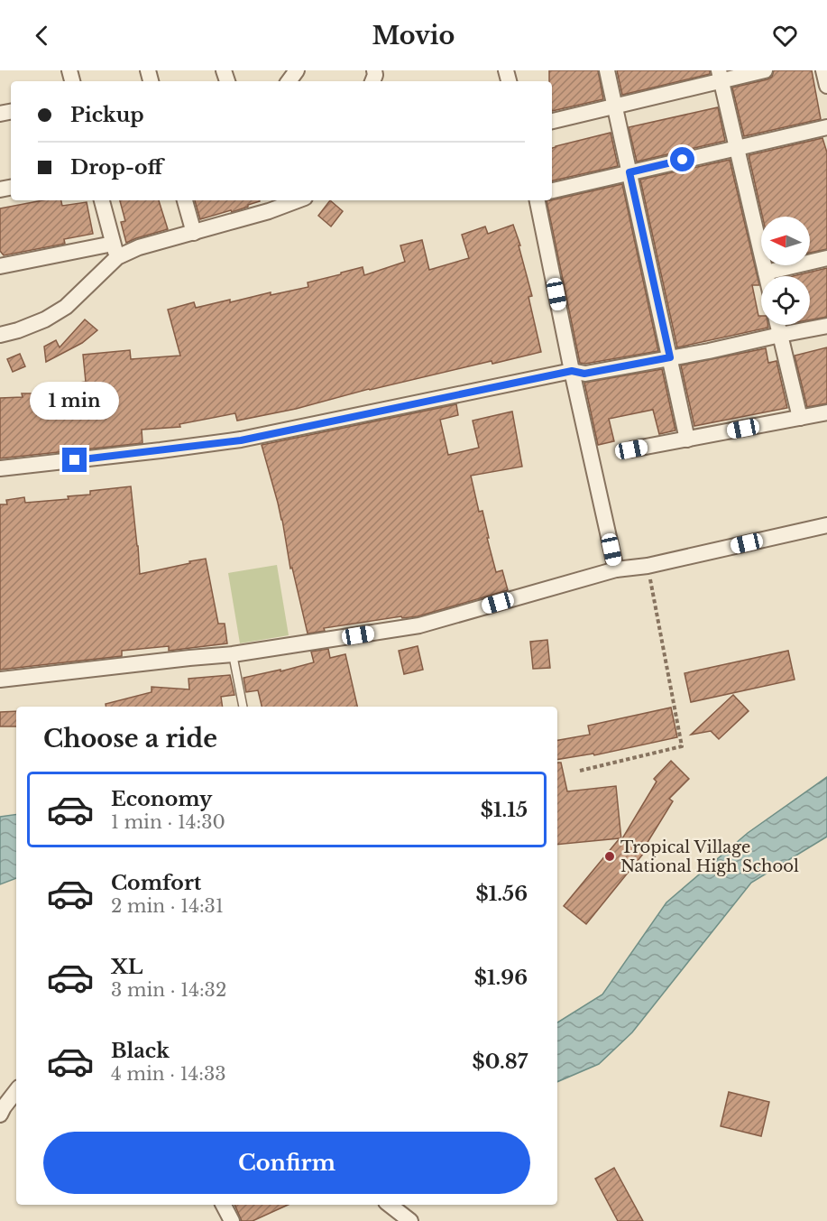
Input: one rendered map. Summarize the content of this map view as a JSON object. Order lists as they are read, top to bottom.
{
  "places": ["Tropical Village National High School"],
  "north": "left",
  "page": {
    "header": "Movio",
    "banner": ["Pickup", "Drop-off"],
    "bubble": "1 min",
    "heading": "Choose a ride",
    "list": [
      {
        "name": "Economy",
        "note": "1 min · 14:30",
        "value": "$1.15"
      },
      {
        "name": "Comfort",
        "note": "2 min · 14:31",
        "value": "$1.56"
      },
      {
        "name": "XL",
        "note": "3 min · 14:32",
        "value": "$1.96"
      },
      {
        "name": "Black",
        "note": "4 min · 14:33",
        "value": "$0.87"
      }
    ],
    "buttons": "Confirm"
  }
}
